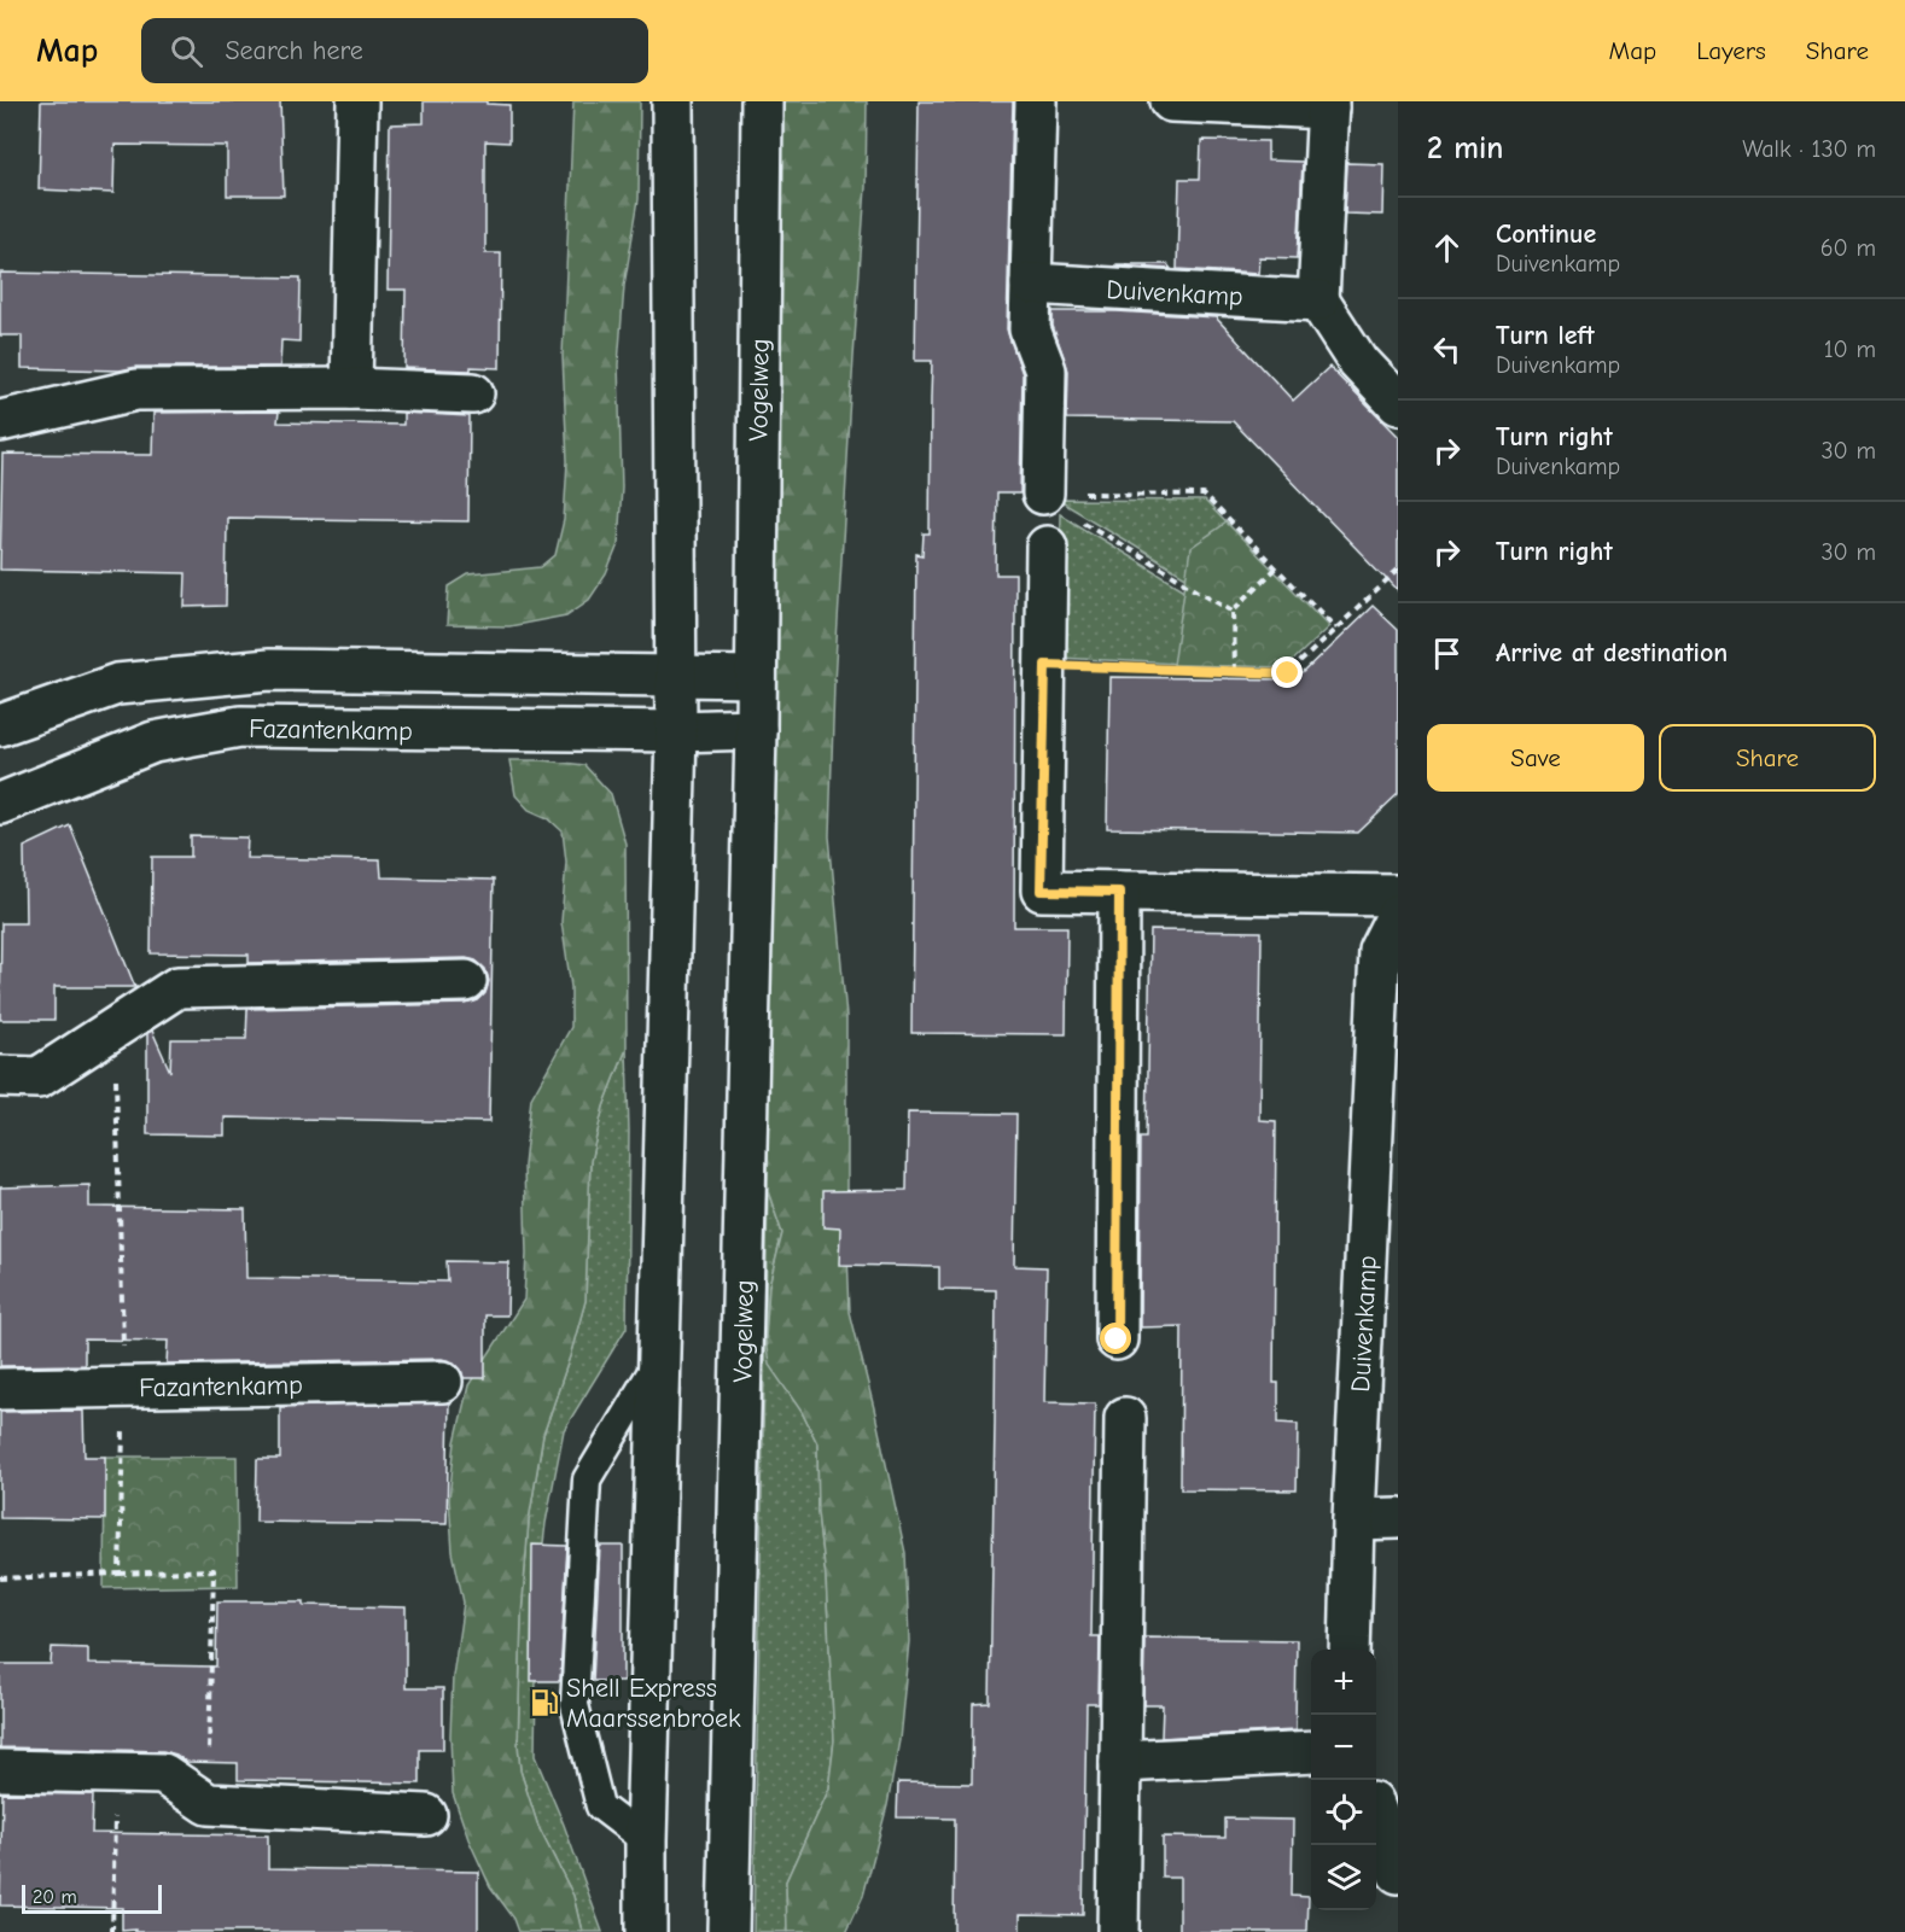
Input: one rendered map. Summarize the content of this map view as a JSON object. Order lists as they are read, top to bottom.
{
  "streets": {
    "street": ["Duivenkamp", "Vogelweg", "Fazantenkamp"]
  },
  "places": {
    "fuel station": ["Shell Express Maarssenbroek"]
  },
  "scale_bar": "20 m",
  "page": {
    "header": "Map",
    "search": "Search here",
    "nav": ["Map", "Layers", "Share"],
    "heading": ["2 min", "Walk · 130 m"],
    "list": [
      ["Continue", "Duivenkamp", "60 m"],
      ["Turn left", "Duivenkamp", "10 m"],
      ["Turn right", "Duivenkamp", "30 m"],
      ["Turn right", "30 m"],
      "Arrive at destination"
    ],
    "buttons": ["Save", "Share"],
    "map_buttons": ["+", "−"],
    "scale": "20 m"
  }
}
